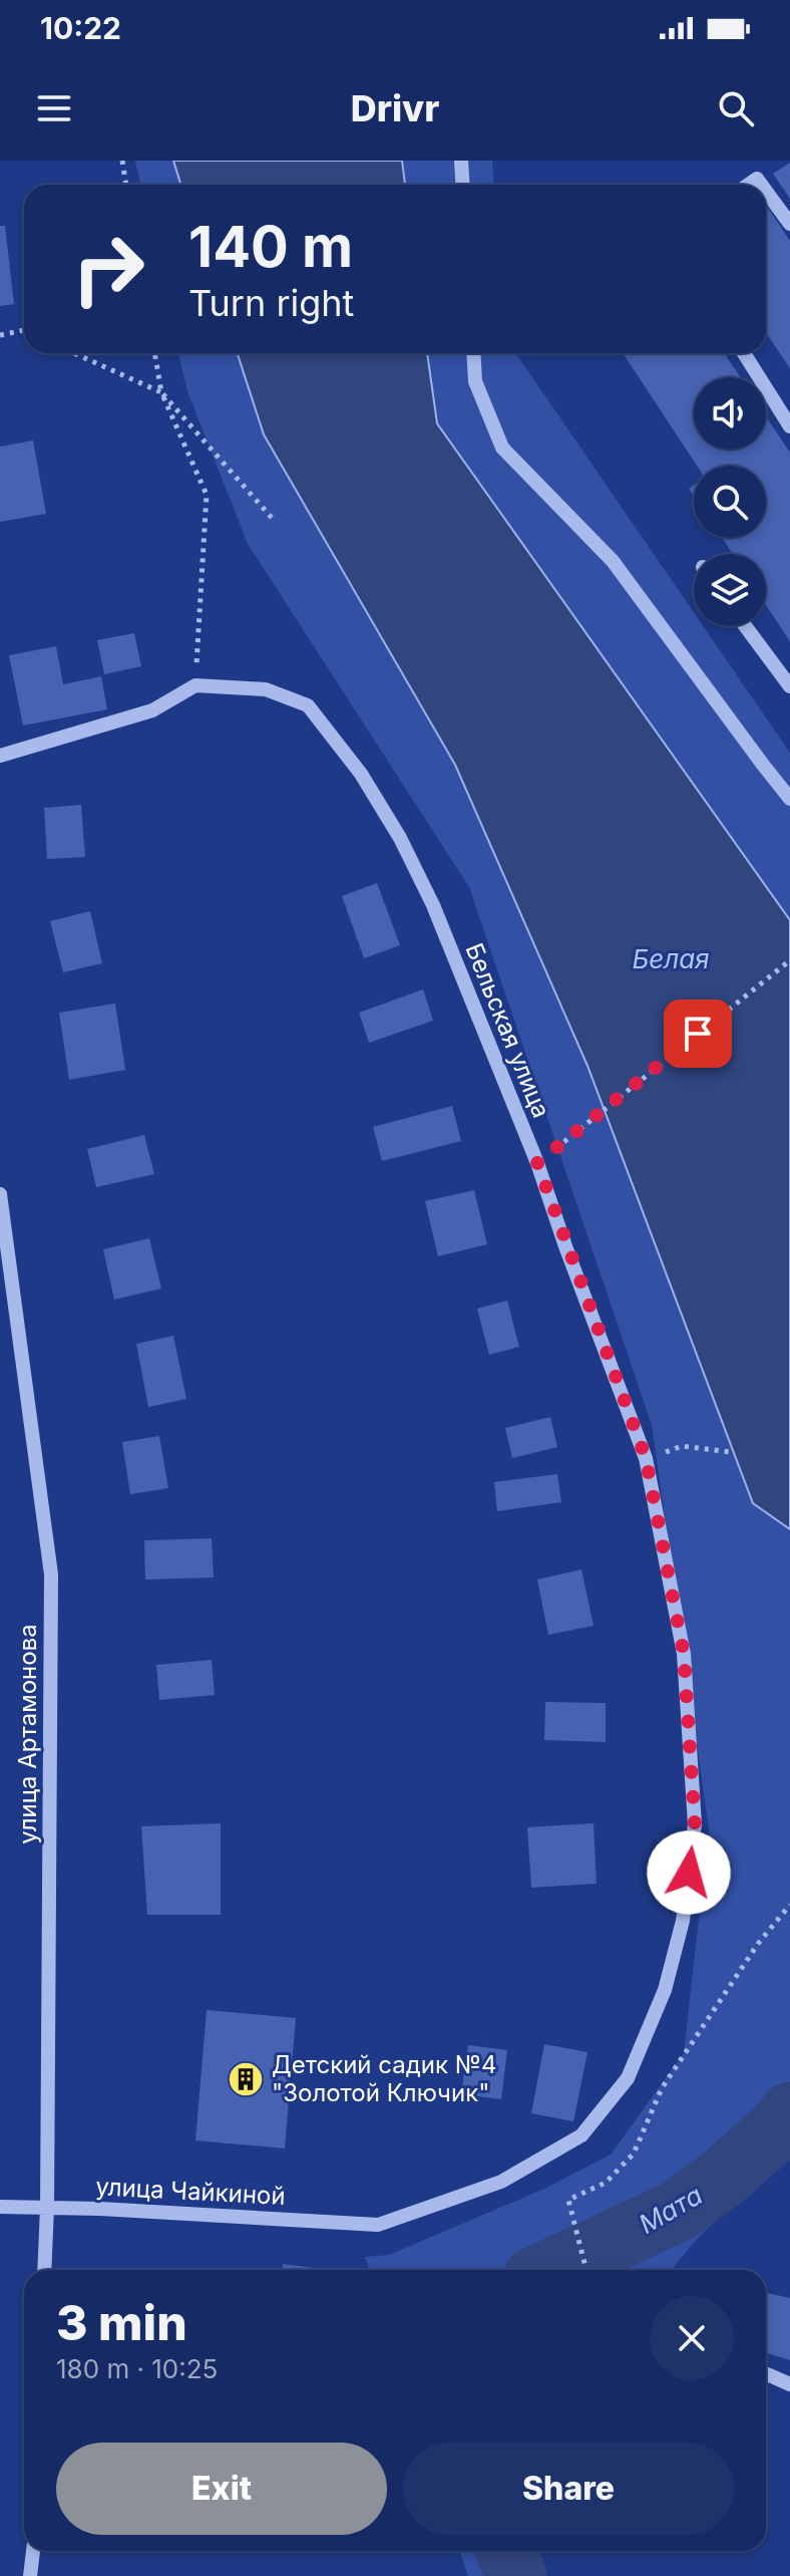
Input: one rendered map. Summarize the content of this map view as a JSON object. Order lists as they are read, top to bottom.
{
  "streets": {
    "street": ["Бельская улица", "улица Артамонова", "улица Чайкиной"]
  },
  "crossings": [
    ["Бельская улица", "улица Чайкиной"],
    ["улица Артамонова", "улица Чайкиной"]
  ],
  "water": ["Белая", "Мата"],
  "places": {
    "building": ["Детский садик №4 \"Золотой Ключик\""]
  },
  "page": {
    "status": "10:22",
    "header": "Drivr",
    "turn": ["140 m", "Turn right"],
    "heading": ["3 min", "180 m · 10:25"],
    "buttons": ["Exit", "Share"]
  }
}
